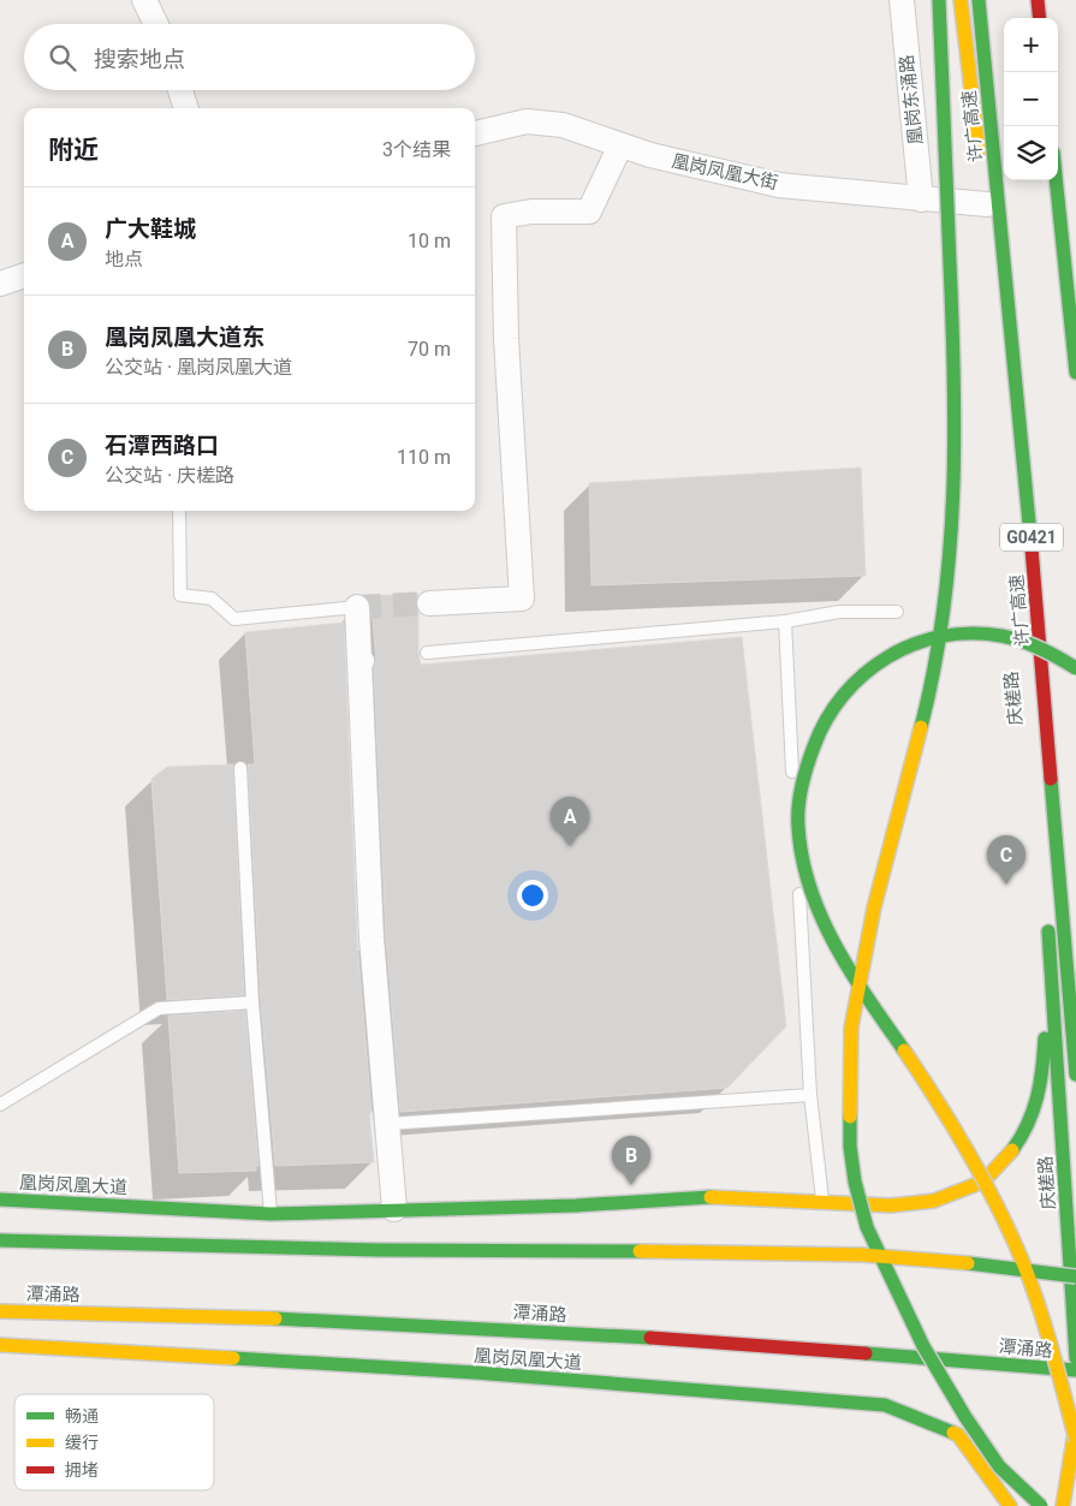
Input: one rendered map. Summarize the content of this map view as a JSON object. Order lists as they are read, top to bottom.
{
  "streets": {
    "main road": [
      "许广高速",
      "G0421",
      "庆槎路",
      "凰岗凤凰大道",
      "潭涌路"
    ],
    "street": ["凰岗东涌路", "凰岗凤凰大街"]
  },
  "crossings": [
    ["凰岗东涌路", "凰岗凤凰大街"],
    ["凰岗凤凰大街", "庆槎路"],
    ["庆槎路", "凰岗凤凰大道"]
  ],
  "legend": ["畅通", "缓行", "拥堵"],
  "page": {
    "map_buttons": ["+", "−"],
    "search": "搜索地点",
    "heading": ["附近", "3个结果"],
    "list": [
      {
        "mark": "A",
        "name": "广大鞋城",
        "note": "地点",
        "value": "10 m"
      },
      {
        "mark": "B",
        "name": "凰岗凤凰大道东",
        "note": "公交站 · 凰岗凤凰大道",
        "value": "70 m"
      },
      {
        "mark": "C",
        "name": "石潭西路口",
        "note": "公交站 · 庆槎路",
        "value": "110 m"
      }
    ],
    "pins": ["A", "C", "B"]
  }
}
